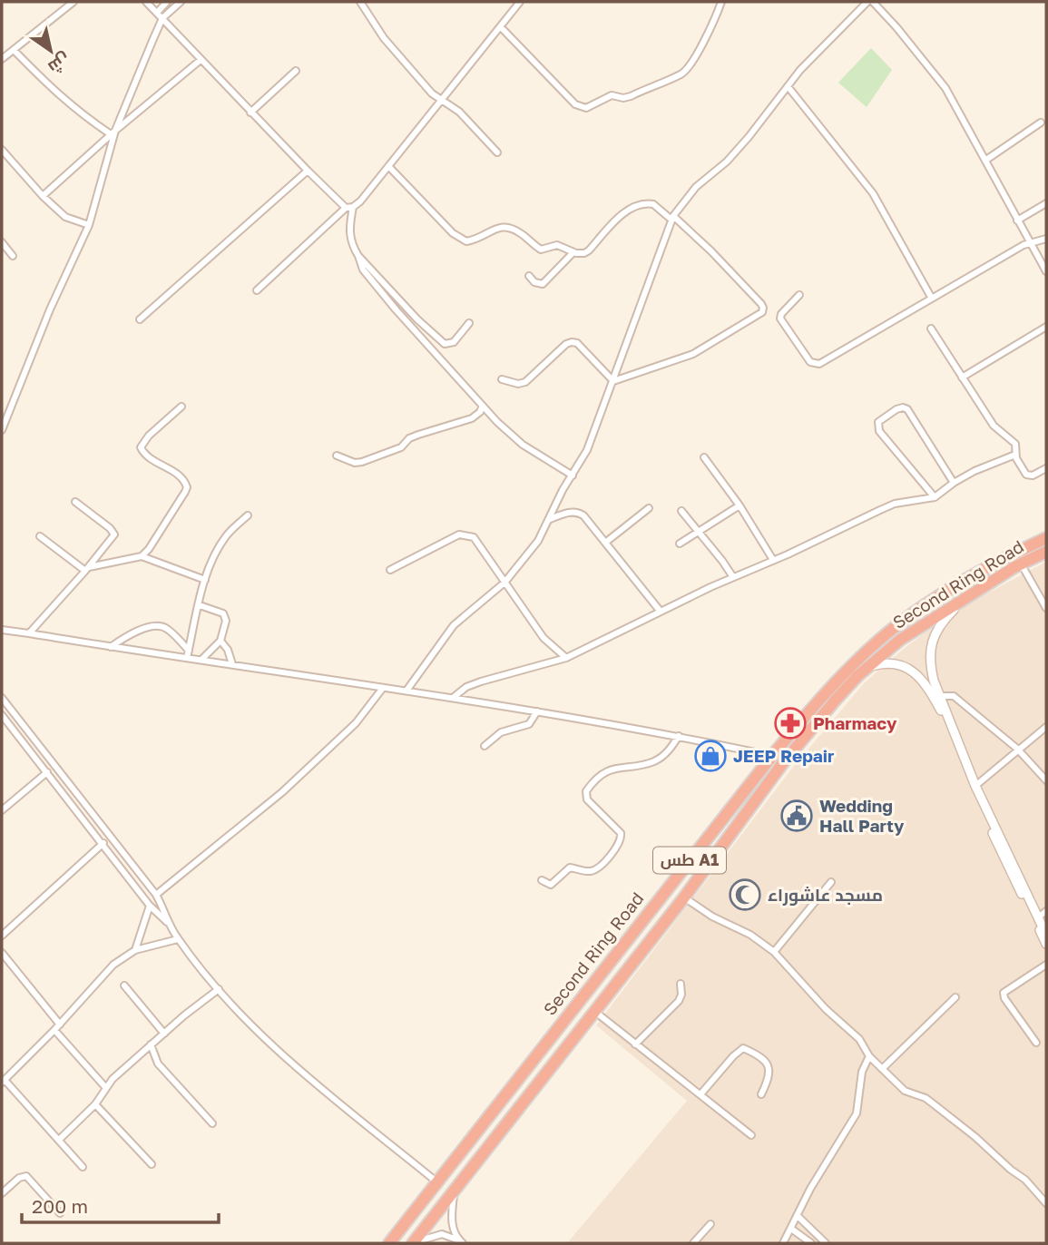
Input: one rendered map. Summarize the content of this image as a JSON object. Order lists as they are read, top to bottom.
{
  "streets": {
    "highway": ["Second Ring Road", "طس A1"]
  },
  "places": {
    "pharmacy": ["Pharmacy"],
    "shop": ["JEEP Repair"],
    "public building": ["Wedding Hall Party"],
    "mosque": ["مسجد عاشوراء"]
  },
  "scale_bar": "200 m",
  "north": "bottom right"
}
